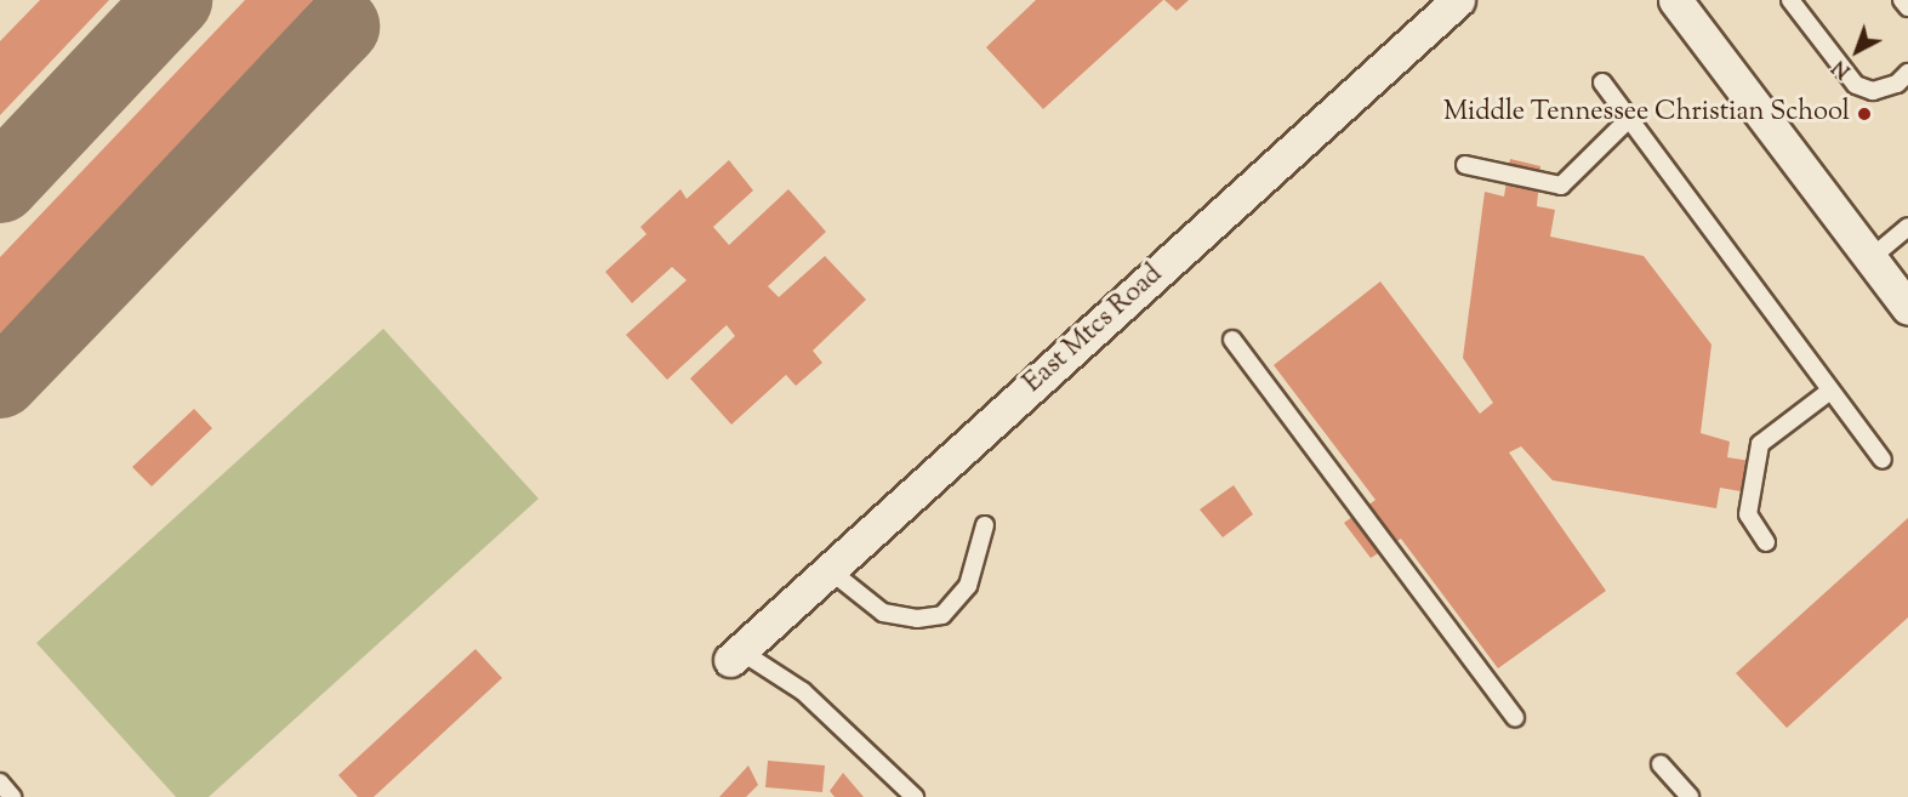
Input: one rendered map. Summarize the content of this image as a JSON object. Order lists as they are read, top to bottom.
{
  "streets": {
    "street": ["East Mtcs Road"]
  },
  "places": ["Middle Tennessee Christian School"],
  "north": "bottom left"
}
